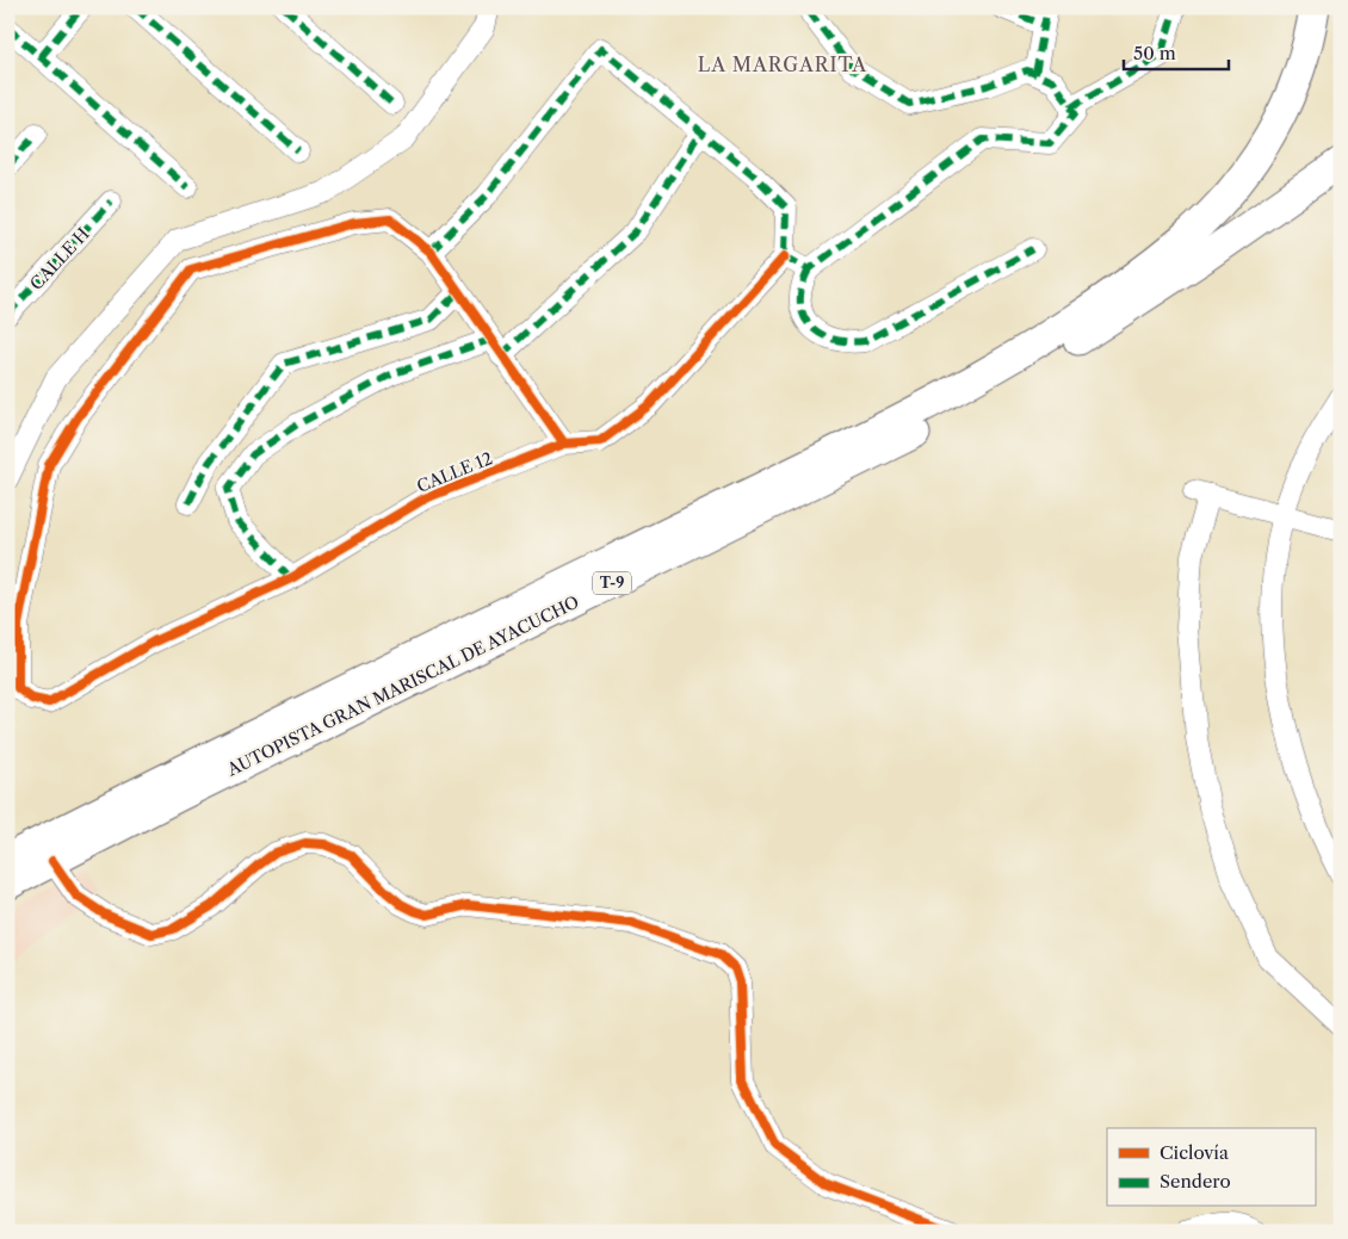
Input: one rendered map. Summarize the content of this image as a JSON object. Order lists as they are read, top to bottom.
{
  "streets": {
    "highway": ["T-9", "AUTOPISTA GRAN MARISCAL DE AYACUCHO"],
    "street": ["CALLE H", "CALLE 12"]
  },
  "districts": ["LA MARGARITA"],
  "legend": ["Ciclovía", "Sendero"],
  "scale_bar": "50 m"
}
